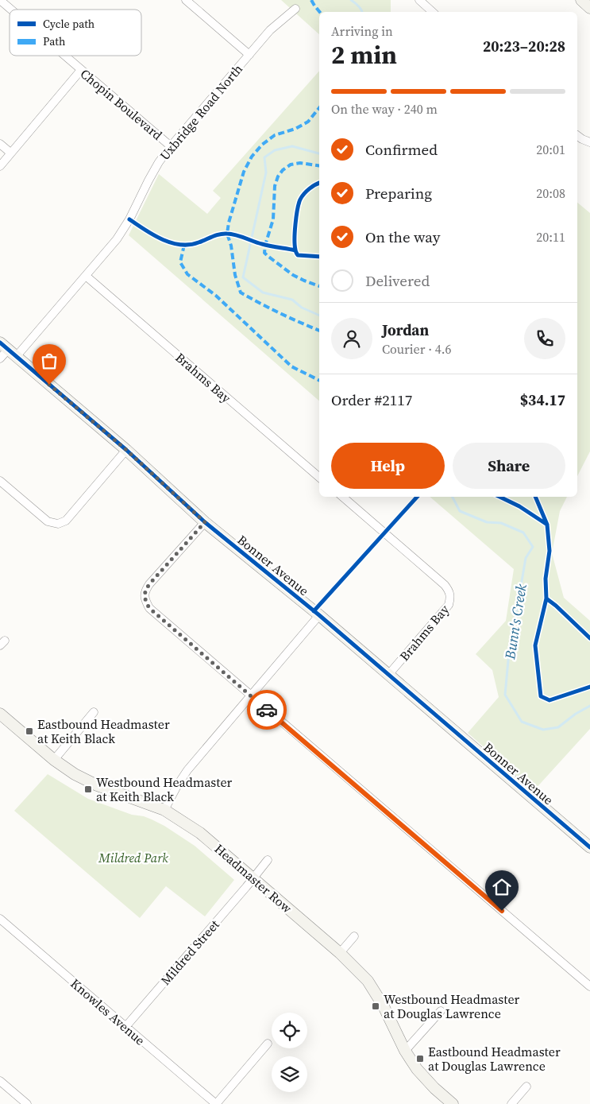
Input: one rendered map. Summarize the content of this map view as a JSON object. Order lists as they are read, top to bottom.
{
  "streets": {
    "street": [
      "Chopin Boulevard",
      "Uxbridge Road North",
      "Brahms Bay",
      "Bonner Avenue",
      "Headmaster Row",
      "Mildred Street",
      "Knowles Avenue"
    ]
  },
  "crossings": [
    ["Chopin Boulevard", "Uxbridge Road North"],
    ["Uxbridge Road North", "Brahms Bay"],
    ["Uxbridge Road North", "Bonner Avenue"],
    ["Brahms Bay", "Bonner Avenue"],
    ["Headmaster Row", "Mildred Street"],
    ["Mildred Street", "Knowles Avenue"]
  ],
  "water": ["Bunn's Creek"],
  "parks": ["Mildred Park"],
  "places": {
    "transit": [
      "Eastbound Headmaster at Keith Black",
      "Westbound Headmaster at Keith Black",
      "Westbound Headmaster at Douglas Lawrence",
      "Eastbound Headmaster at Douglas Lawrence"
    ]
  },
  "legend": ["Cycle path", "Path"],
  "page": {
    "heading": ["2 min", "Arriving in", "20:23–20:28"],
    "panel": [
      "Jordan",
      "Courier · 4.6",
      "Order #2117",
      "$34.17"
    ],
    "bar": "On the way · 240 m",
    "list": [
      ["Confirmed", "20:01"],
      ["Preparing", "20:08"],
      ["On the way", "20:11"],
      "Delivered"
    ],
    "buttons": ["Help", "Share"]
  }
}
